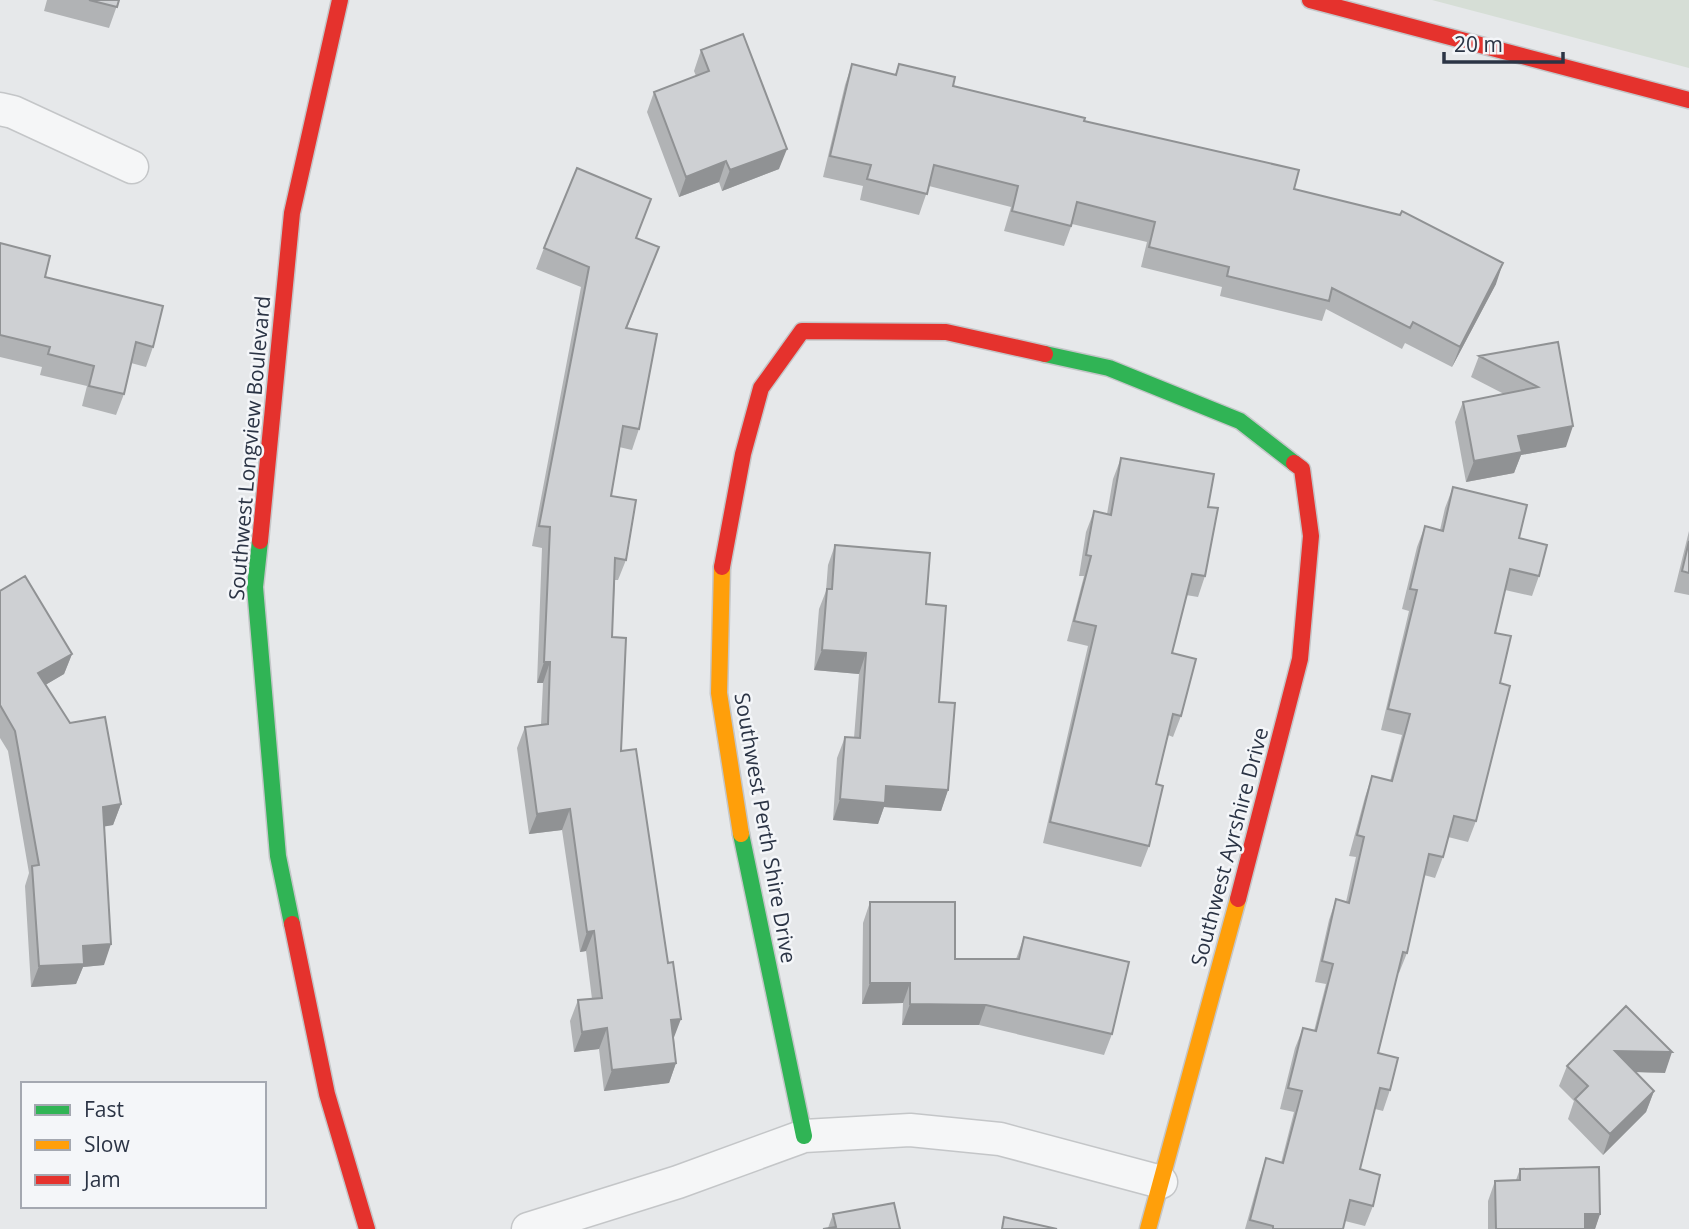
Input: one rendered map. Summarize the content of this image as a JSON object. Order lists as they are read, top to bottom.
{
  "streets": {
    "street": ["Southwest Longview Boulevard", "Southwest Perth Shire Drive", "Southwest Ayrshire Drive"]
  },
  "crossings": [
    ["Southwest Perth Shire Drive", "Southwest Ayrshire Drive"]
  ],
  "legend": ["Fast", "Slow", "Jam"],
  "scale_bar": "20 m"
}
